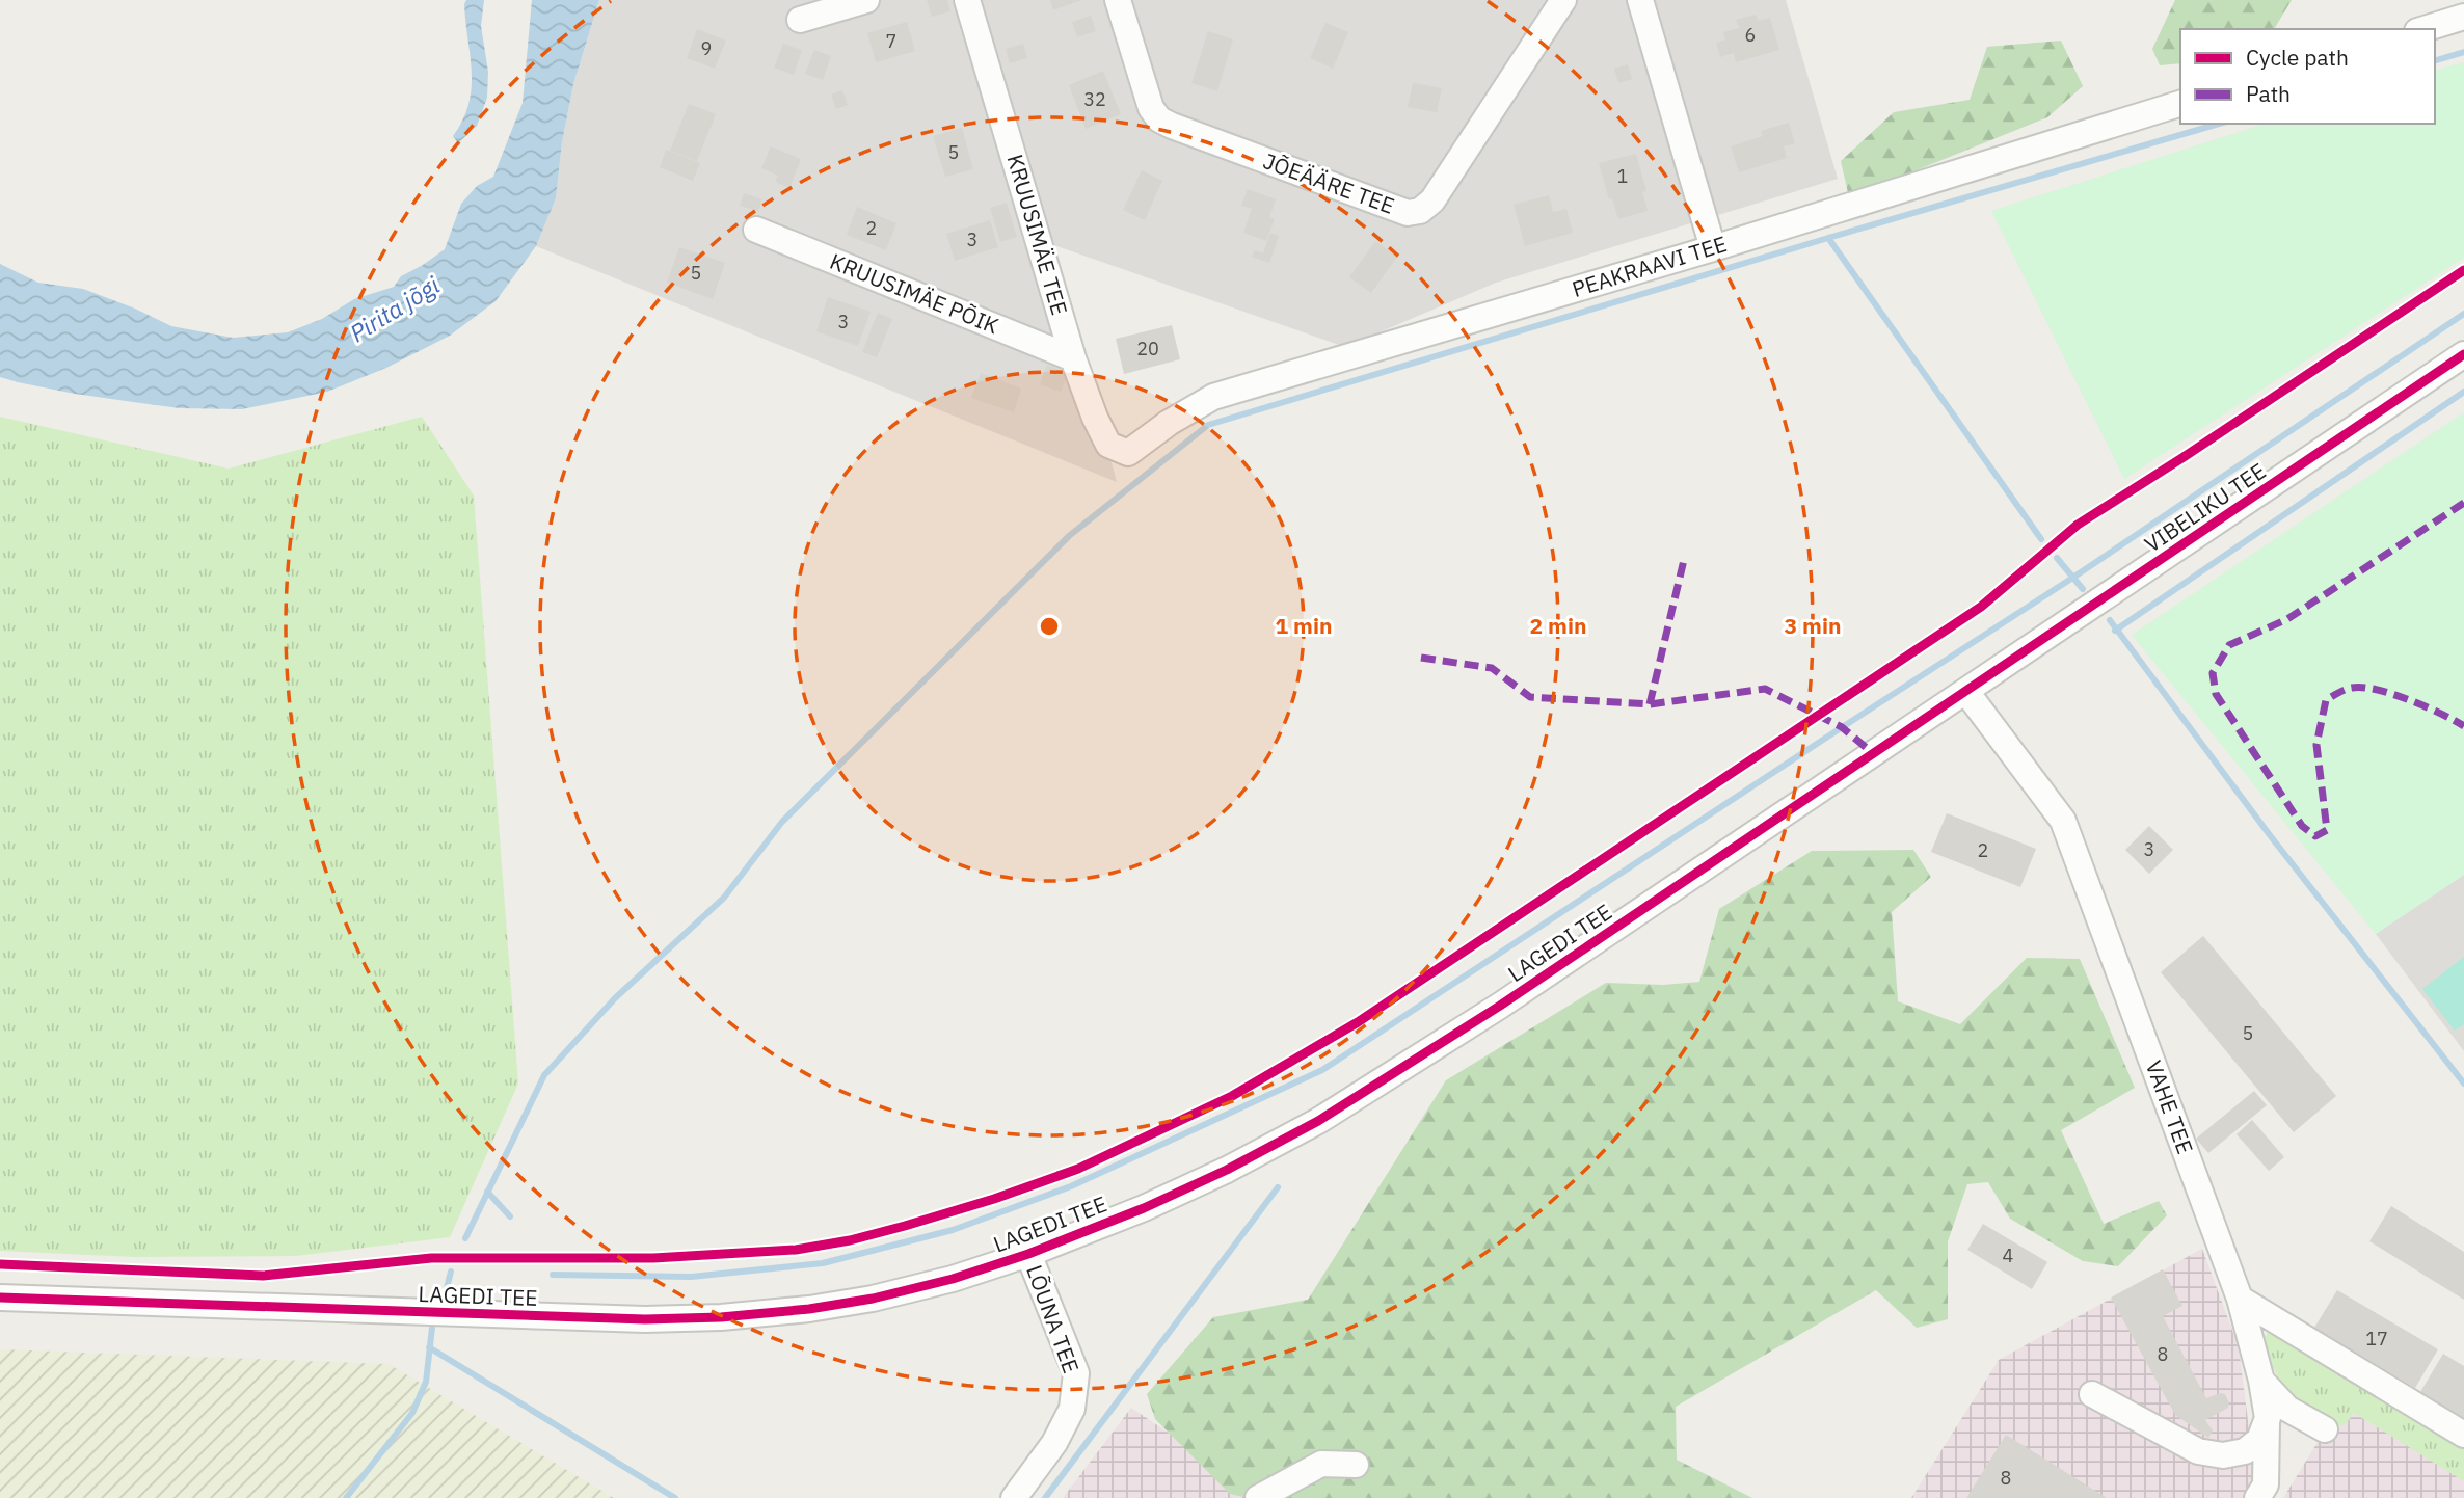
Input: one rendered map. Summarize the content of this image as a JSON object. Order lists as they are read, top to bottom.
{
  "streets": {
    "street": [
      "JÕEÄÄRE TEE",
      "KRUUSIMÄE TEE",
      "PEAKRAAVI TEE",
      "KRUUSIMÄE PÕIK",
      "VIBELIKU TEE",
      "LAGEDI TEE",
      "VAHE TEE",
      "LÕUNA TEE"
    ]
  },
  "crossings": [
    ["KRUUSIMÄE TEE", "PEAKRAAVI TEE"],
    ["KRUUSIMÄE TEE", "KRUUSIMÄE PÕIK"],
    ["VIBELIKU TEE", "LAGEDI TEE"],
    ["VIBELIKU TEE", "VAHE TEE"],
    ["LAGEDI TEE", "VAHE TEE"],
    ["LAGEDI TEE", "LÕUNA TEE"]
  ],
  "water": ["Pirita jõgi"],
  "house_numbers": [
    "6",
    "7",
    "9",
    "32",
    "5",
    "1",
    "2",
    "3",
    "5",
    "3",
    "20",
    "3",
    "2",
    "5",
    "4",
    "17",
    "8",
    "8"
  ],
  "legend": ["Cycle path", "Path"],
  "rings": ["1 min", "2 min", "3 min"]
}
